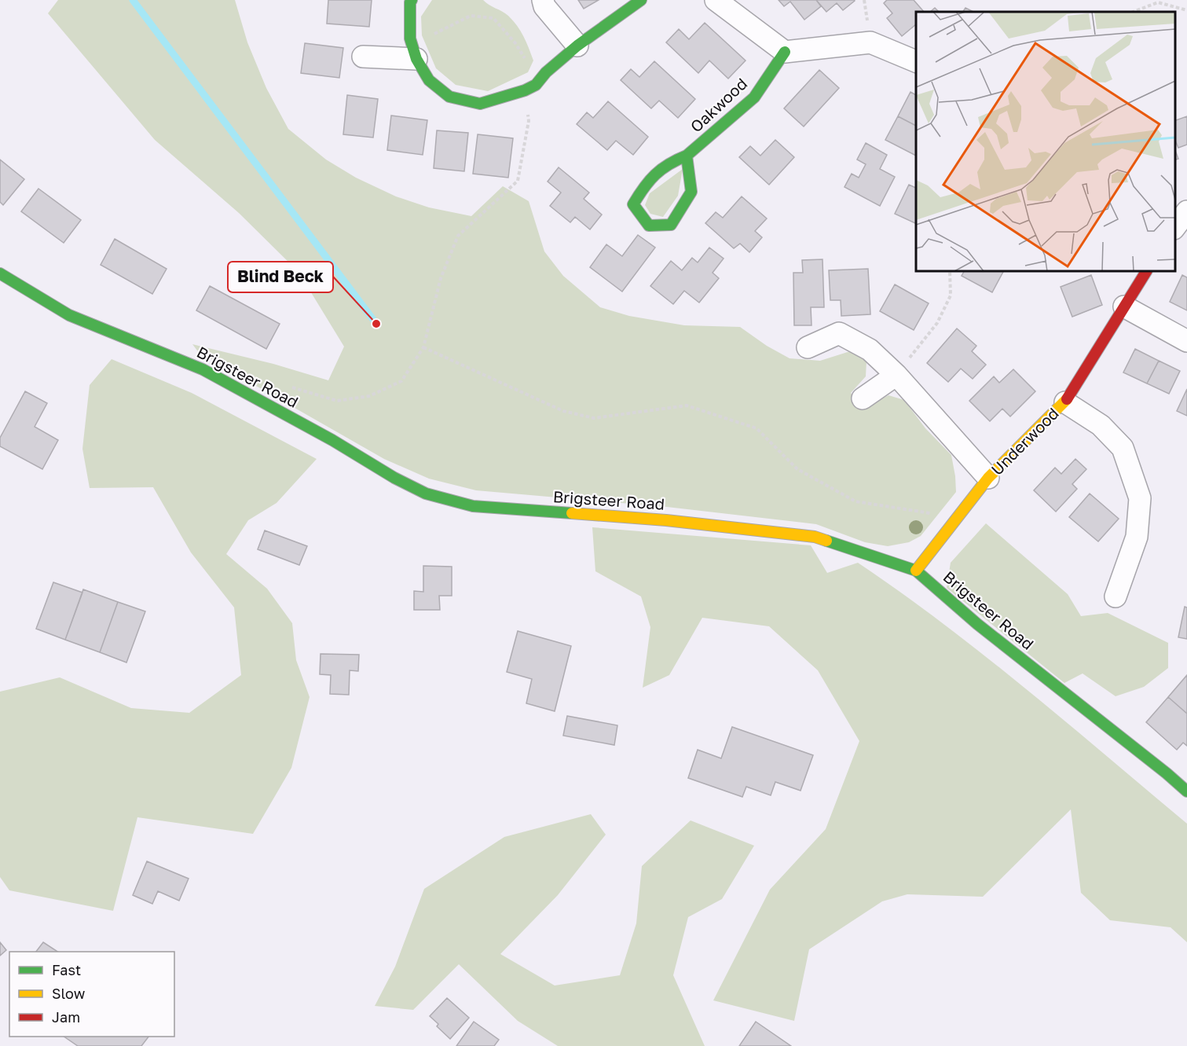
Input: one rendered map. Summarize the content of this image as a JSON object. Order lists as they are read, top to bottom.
{
  "streets": {
    "street": ["Oakwood", "Brigsteer Road", "Underwood"]
  },
  "crossings": [
    ["Brigsteer Road", "Underwood"]
  ],
  "places": ["Blind Beck"],
  "legend": ["Fast", "Slow", "Jam"]
}
